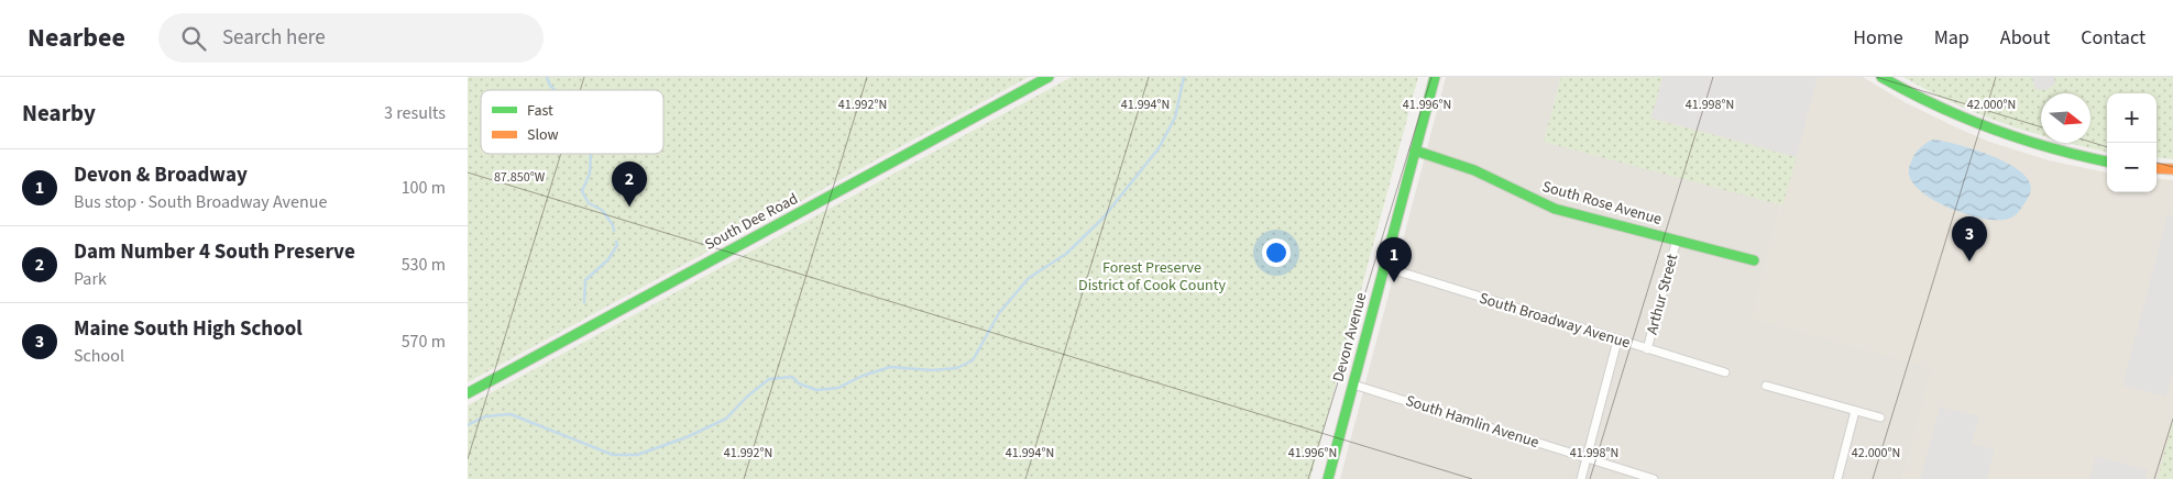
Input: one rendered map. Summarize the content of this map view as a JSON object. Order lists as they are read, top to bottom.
{
  "streets": {
    "main road": ["South Rose Avenue", "South Dee Road", "Devon Avenue"],
    "street": ["Arthur Street", "South Broadway Avenue", "South Hamlin Avenue"]
  },
  "crossings": [
    ["South Rose Avenue", "Arthur Street"],
    ["South Rose Avenue", "Devon Avenue"],
    ["Arthur Street", "South Broadway Avenue"],
    ["South Broadway Avenue", "Devon Avenue"],
    ["Devon Avenue", "South Hamlin Avenue"]
  ],
  "parks": ["Forest Preserve District of Cook County"],
  "legend": ["Fast", "Slow"],
  "north": "right",
  "page": {
    "header": "Nearbee",
    "search": "Search here",
    "nav": [
      "Home",
      "Map",
      "About",
      "Contact"
    ],
    "heading": ["Nearby", "3 results"],
    "map_buttons": ["+", "−"],
    "list": [
      {
        "mark": "1",
        "name": "Devon & Broadway",
        "note": "Bus stop · South Broadway Avenue",
        "value": "100 m"
      },
      {
        "mark": "2",
        "name": "Dam Number 4 South Preserve",
        "note": "Park",
        "value": "530 m"
      },
      {
        "mark": "3",
        "name": "Maine South High School",
        "note": "School",
        "value": "570 m"
      }
    ],
    "pins": ["2", "3", "1"]
  },
  "coordinates": [
    "41.992°N",
    "41.994°N",
    "41.996°N",
    "41.998°N",
    "42.000°N",
    "87.850°W"
  ]
}
